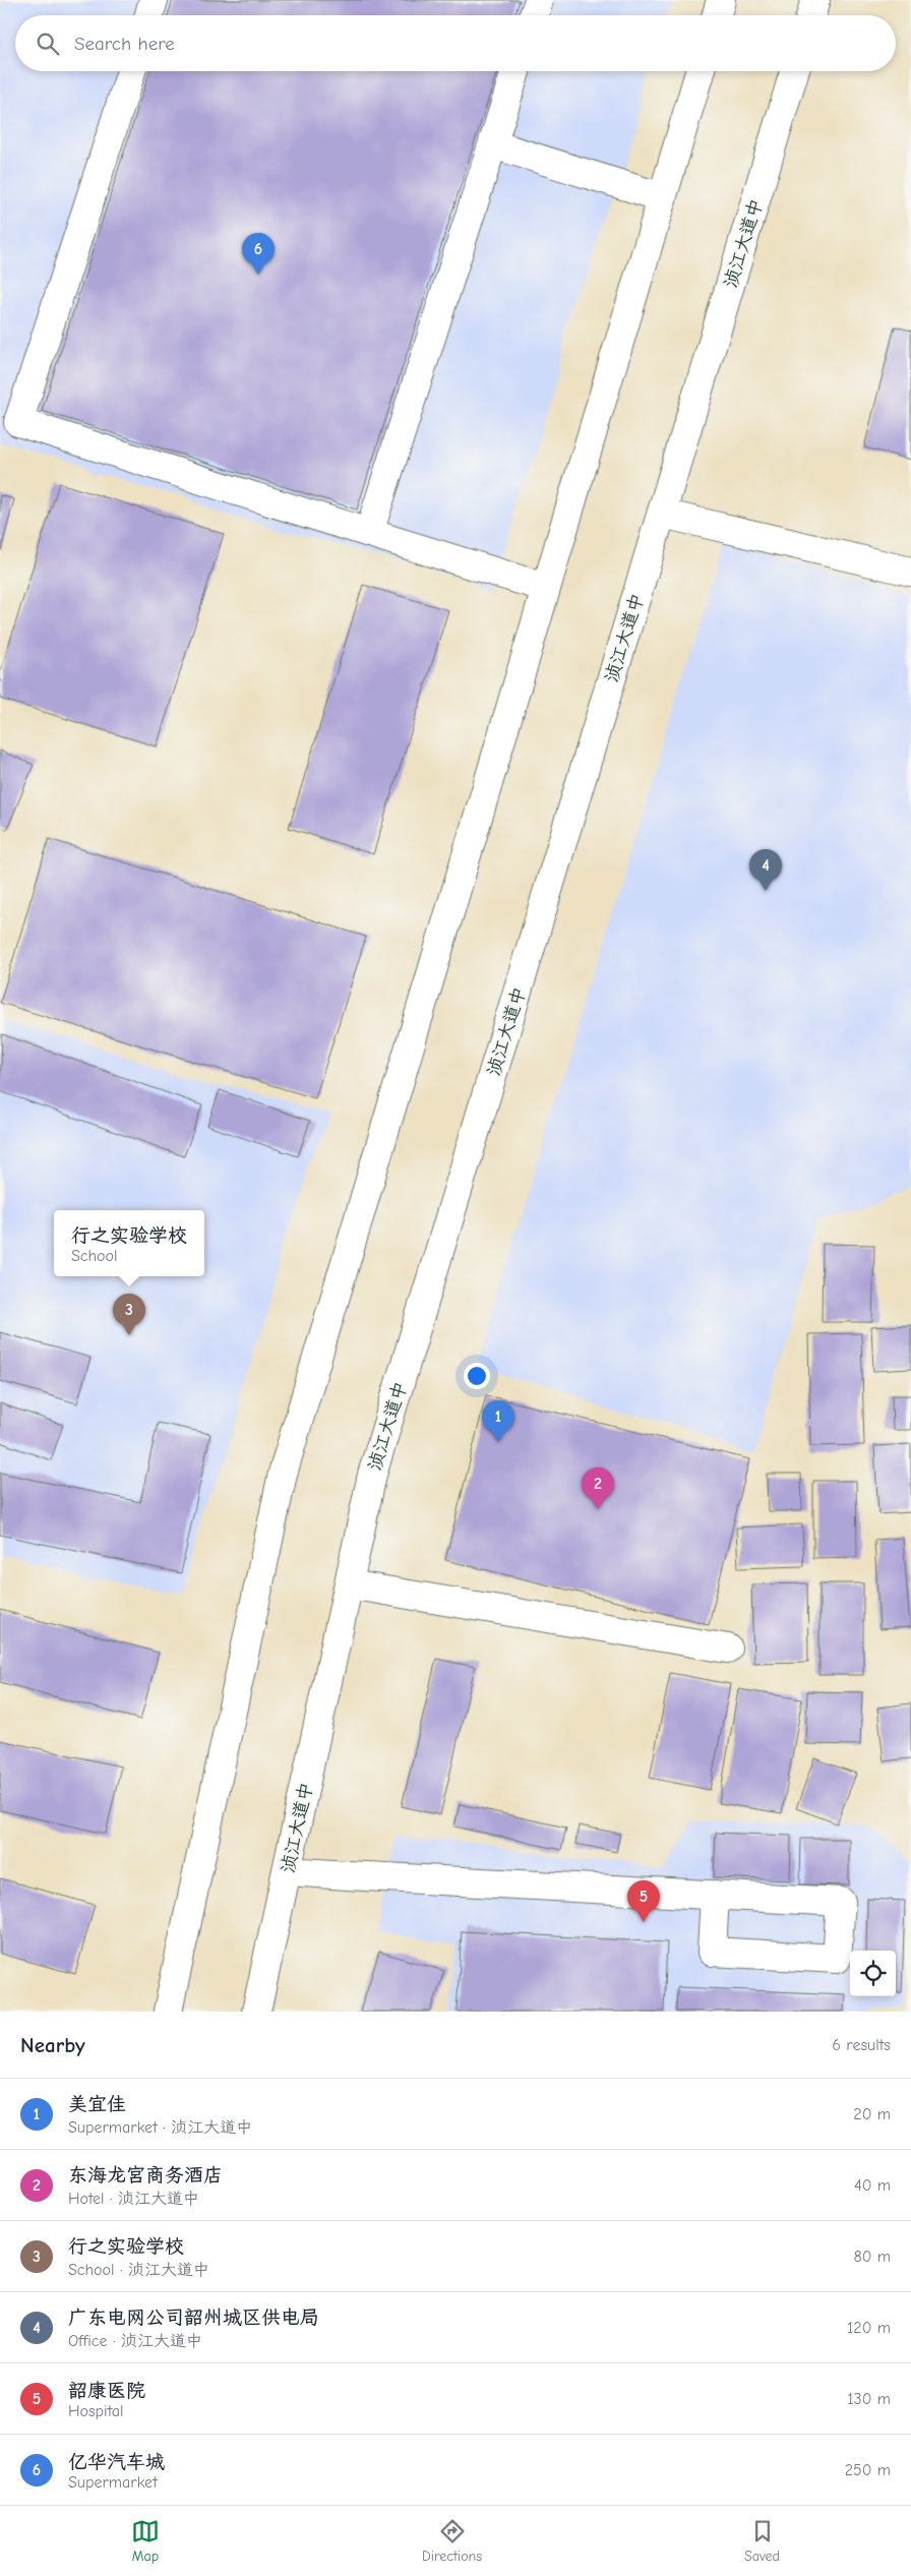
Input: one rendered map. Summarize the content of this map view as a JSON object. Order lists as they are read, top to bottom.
{
  "streets": {
    "main road": ["浈江大道中"]
  },
  "page": {
    "search": "Search here",
    "pins": [
      "6",
      "4",
      "3",
      "1",
      "2",
      "5"
    ],
    "popup": ["行之实验学校", "School"],
    "heading": ["Nearby", "6 results"],
    "list": [
      {
        "mark": "1",
        "name": "美宜佳",
        "note": "Supermarket · 浈江大道中",
        "value": "20 m"
      },
      {
        "mark": "2",
        "name": "东海龙宫商务酒店",
        "note": "Hotel · 浈江大道中",
        "value": "40 m"
      },
      {
        "mark": "3",
        "name": "行之实验学校",
        "note": "School · 浈江大道中",
        "value": "80 m"
      },
      {
        "mark": "4",
        "name": "广东电网公司韶州城区供电局",
        "note": "Office · 浈江大道中",
        "value": "120 m"
      },
      {
        "mark": "5",
        "name": "韶康医院",
        "note": "Hospital",
        "value": "130 m"
      },
      {
        "mark": "6",
        "name": "亿华汽车城",
        "note": "Supermarket",
        "value": "250 m"
      }
    ],
    "nav": ["Map", "Directions", "Saved"]
  }
}
